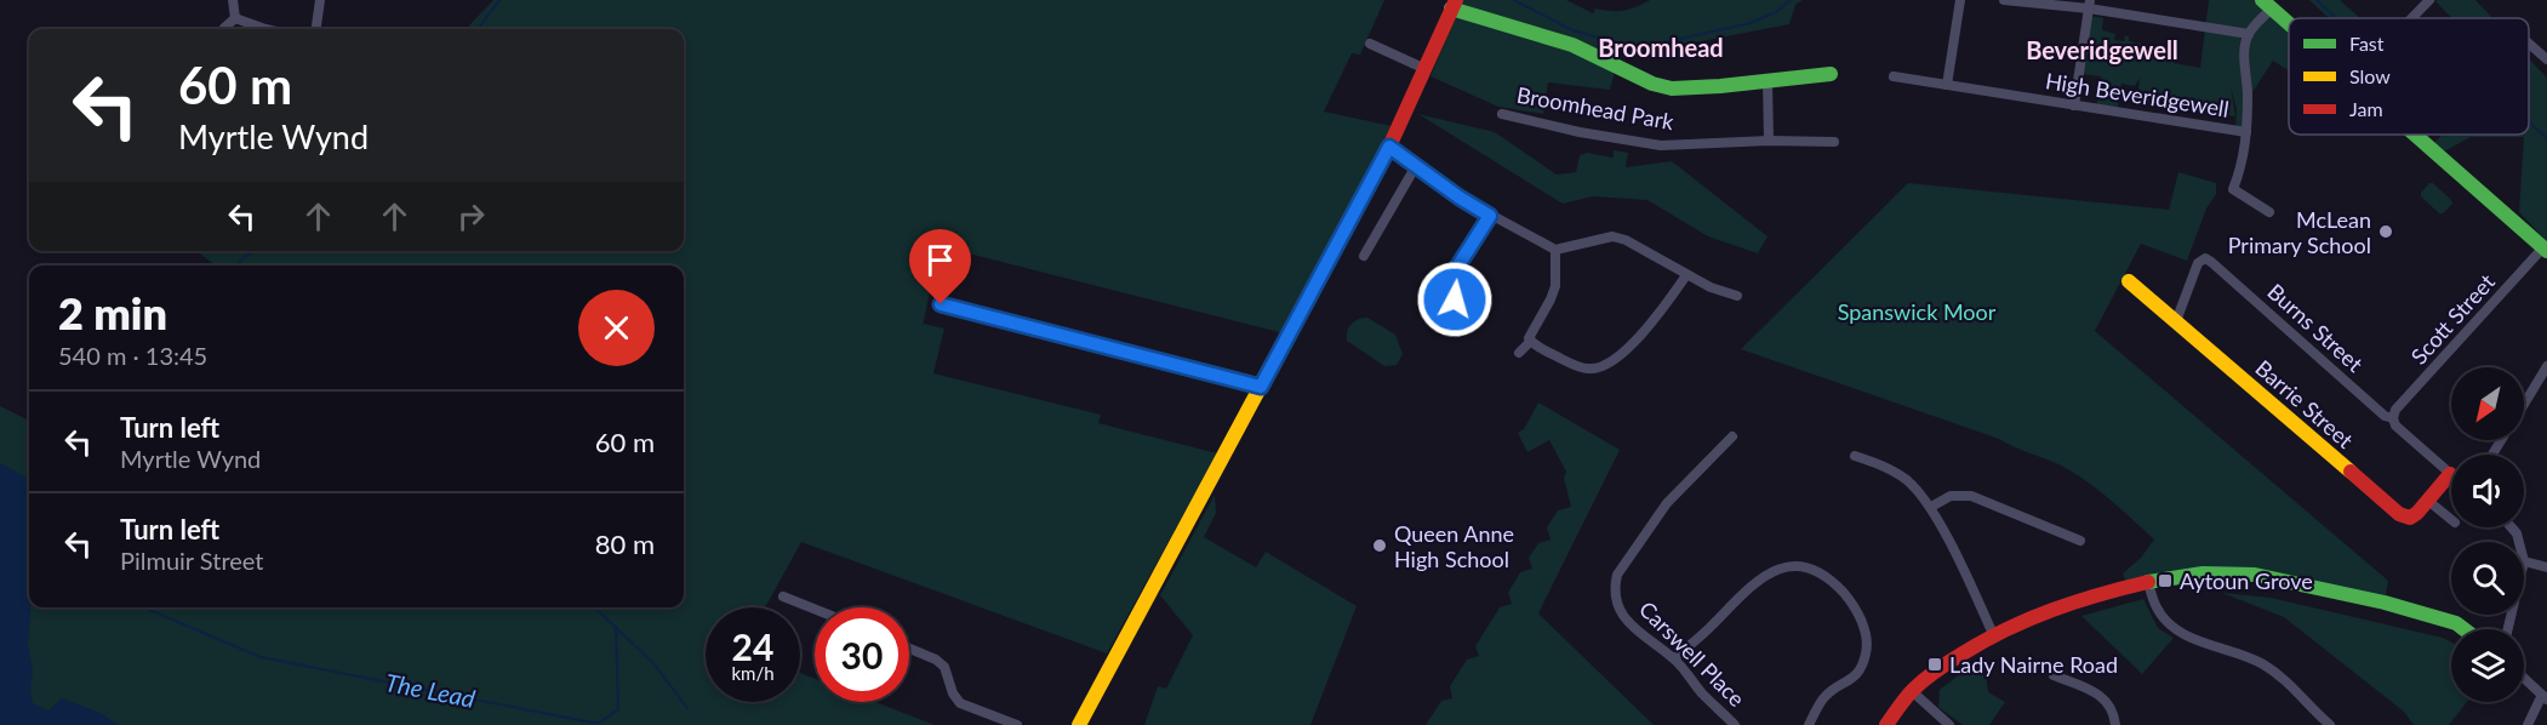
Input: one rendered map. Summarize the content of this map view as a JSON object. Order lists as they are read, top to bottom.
{
  "streets": {
    "street": [
      "High Beveridgewell",
      "Broomhead Park",
      "Scott Street",
      "Burns Street",
      "Barrie Street",
      "Carswell Place"
    ]
  },
  "crossings": [
    ["Scott Street", "Burns Street"],
    ["Burns Street", "Barrie Street"]
  ],
  "districts": ["Broomhead", "Beveridgewell"],
  "water": ["The Lead"],
  "parks": ["Spanswick Moor"],
  "places": {
    "other": ["McLean Primary School", "Queen Anne High School"],
    "transit": ["Aytoun Grove", "Lady Nairne Road"]
  },
  "legend": ["Fast", "Slow", "Jam"],
  "north": "bottom left",
  "page": {
    "turn": ["60 m", "Myrtle Wynd"],
    "heading": ["2 min", "540 m · 13:45"],
    "list": [
      {
        "name": "Turn left",
        "note": "Myrtle Wynd",
        "value": "60 m"
      },
      {
        "name": "Turn left",
        "note": "Pilmuir Street",
        "value": "80 m"
      }
    ],
    "speed": "24 km/h",
    "limit": "30"
  }
}
